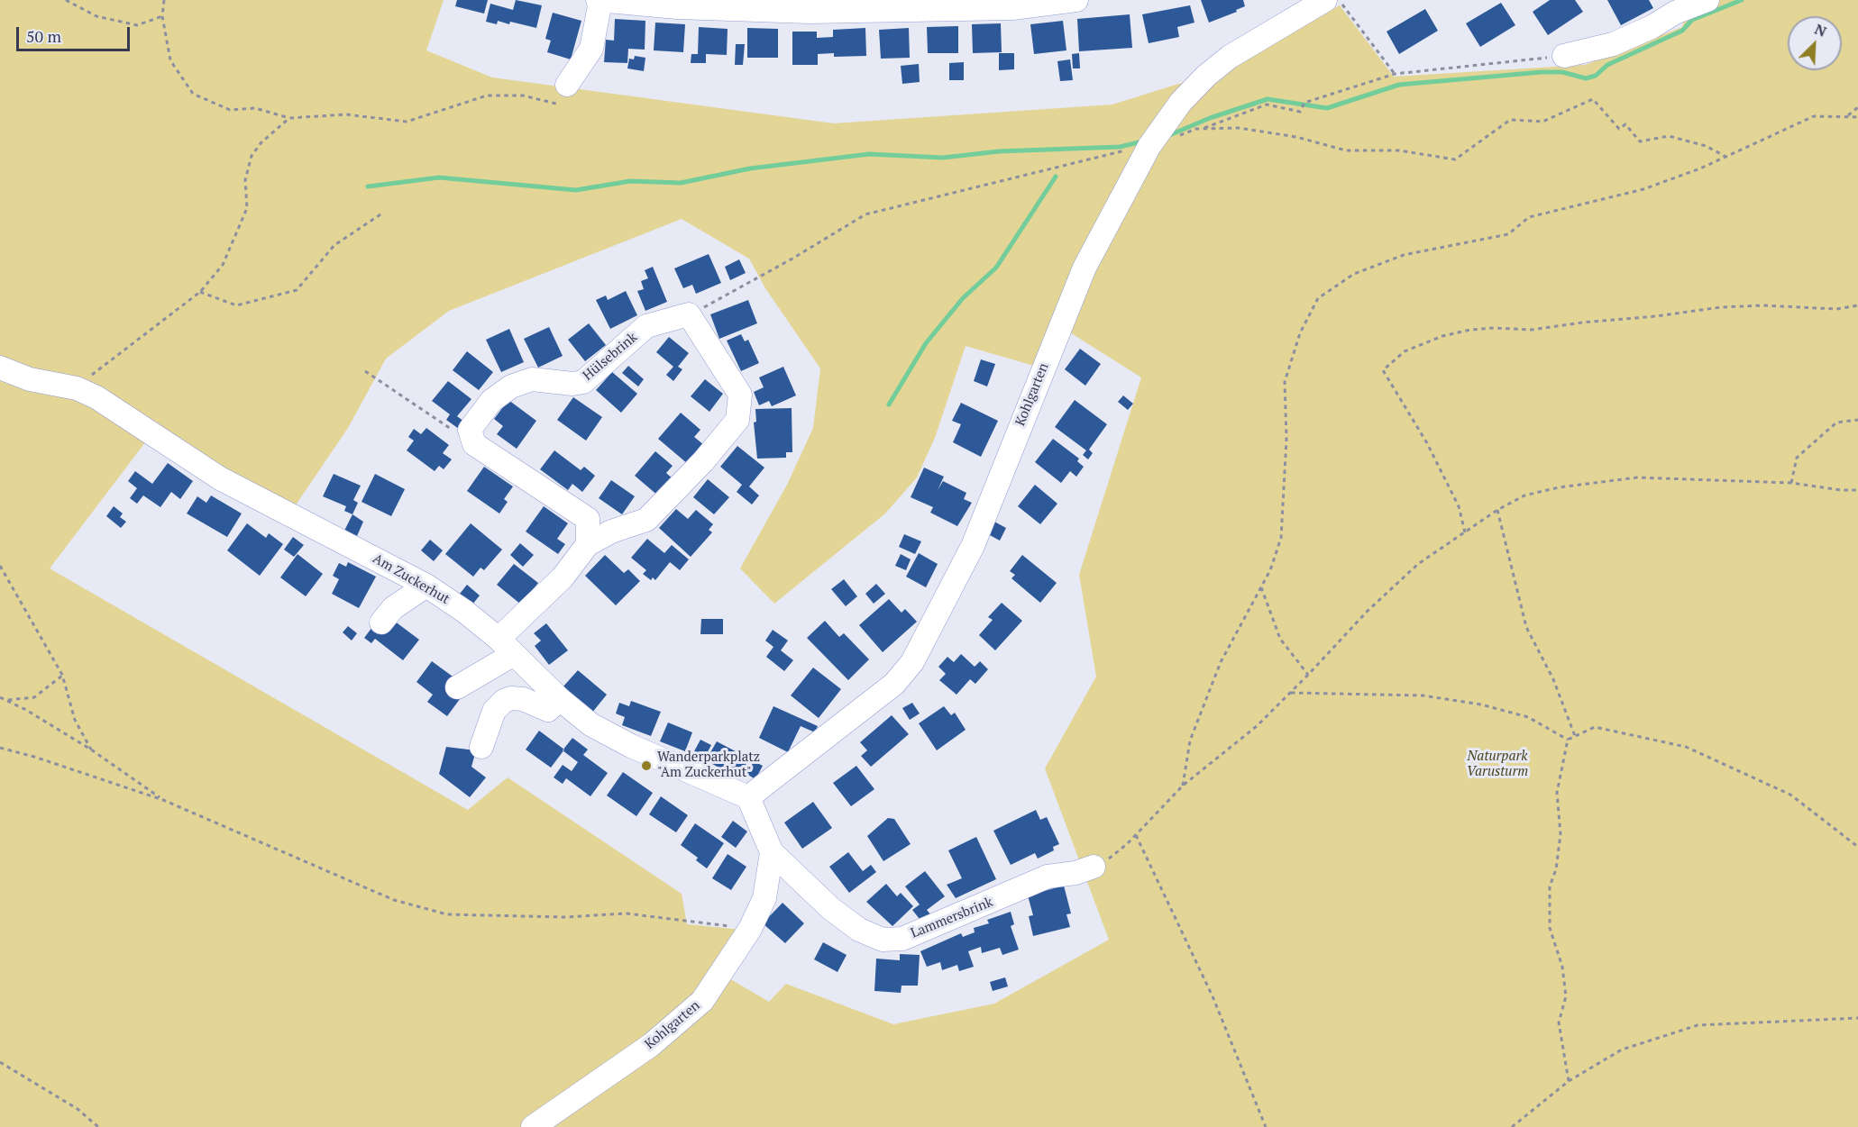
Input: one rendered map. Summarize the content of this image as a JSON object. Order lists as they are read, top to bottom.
{
  "streets": {
    "street": [
      "Hülsebrink",
      "Kohlgarten",
      "Am Zuckerhut",
      "Lammersbrink"
    ]
  },
  "crossings": [
    ["Kohlgarten", "Am Zuckerhut"],
    ["Kohlgarten", "Lammersbrink"]
  ],
  "parks": ["Naturpark Varusturm"],
  "places": ["Wanderparkplatz \"Am Zuckerhut\""],
  "scale_bar": "50 m",
  "north": "top right"
}
